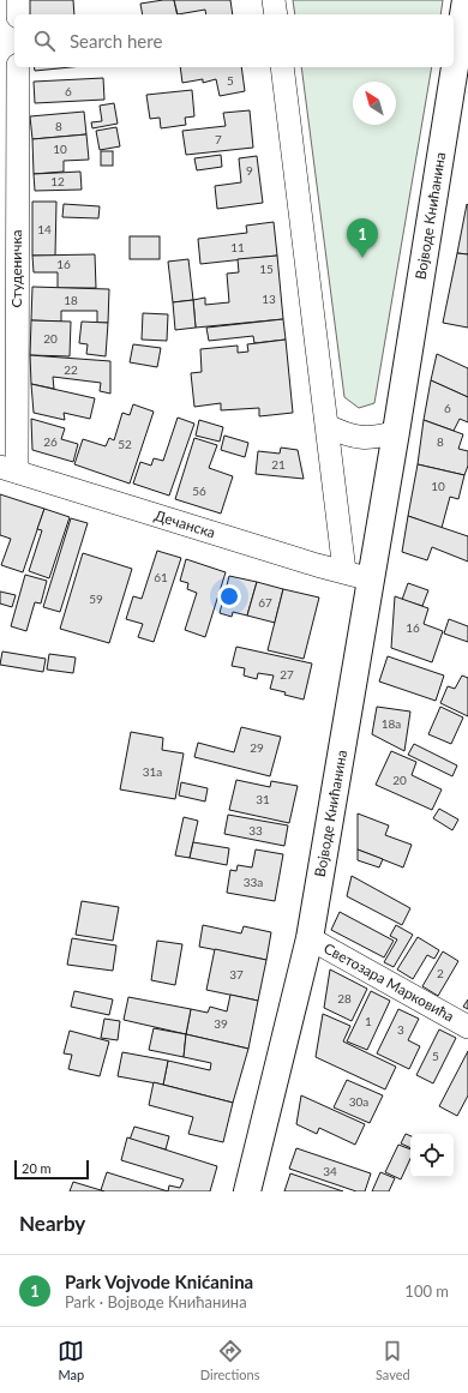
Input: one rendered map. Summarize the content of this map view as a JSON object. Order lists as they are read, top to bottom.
{
  "streets": {
    "street": [
      "Војводе Книћанина",
      "Студеничка",
      "Дечанска",
      "Светозара Марковића"
    ]
  },
  "crossings": [
    ["Војводе Книћанина", "Дечанска"],
    ["Војводе Книћанина", "Светозара Марковића"],
    ["Студеничка", "Дечанска"]
  ],
  "house_numbers": [
    "5",
    "6",
    "8",
    "7",
    "10",
    "9",
    "12",
    "14",
    "11",
    "16",
    "15",
    "13",
    "18",
    "20",
    "22",
    "6",
    "26",
    "8",
    "52",
    "21",
    "10",
    "56",
    "61",
    "59",
    "67",
    "16",
    "27",
    "18a",
    "29",
    "31a",
    "20",
    "31",
    "33",
    "33a",
    "2",
    "37",
    "28",
    "1",
    "39",
    "3",
    "5",
    "30a",
    "34"
  ],
  "scale_bar": "20 m",
  "north": "top left",
  "page": {
    "search": "Search here",
    "pins": "1",
    "scale": "20 m",
    "heading": "Nearby",
    "list": [
      {
        "mark": "1",
        "name": "Park Vojvode Knićanina",
        "note": "Park · Војводе Книћанина",
        "value": "100 m"
      }
    ],
    "nav": ["Map", "Directions", "Saved"]
  }
}
